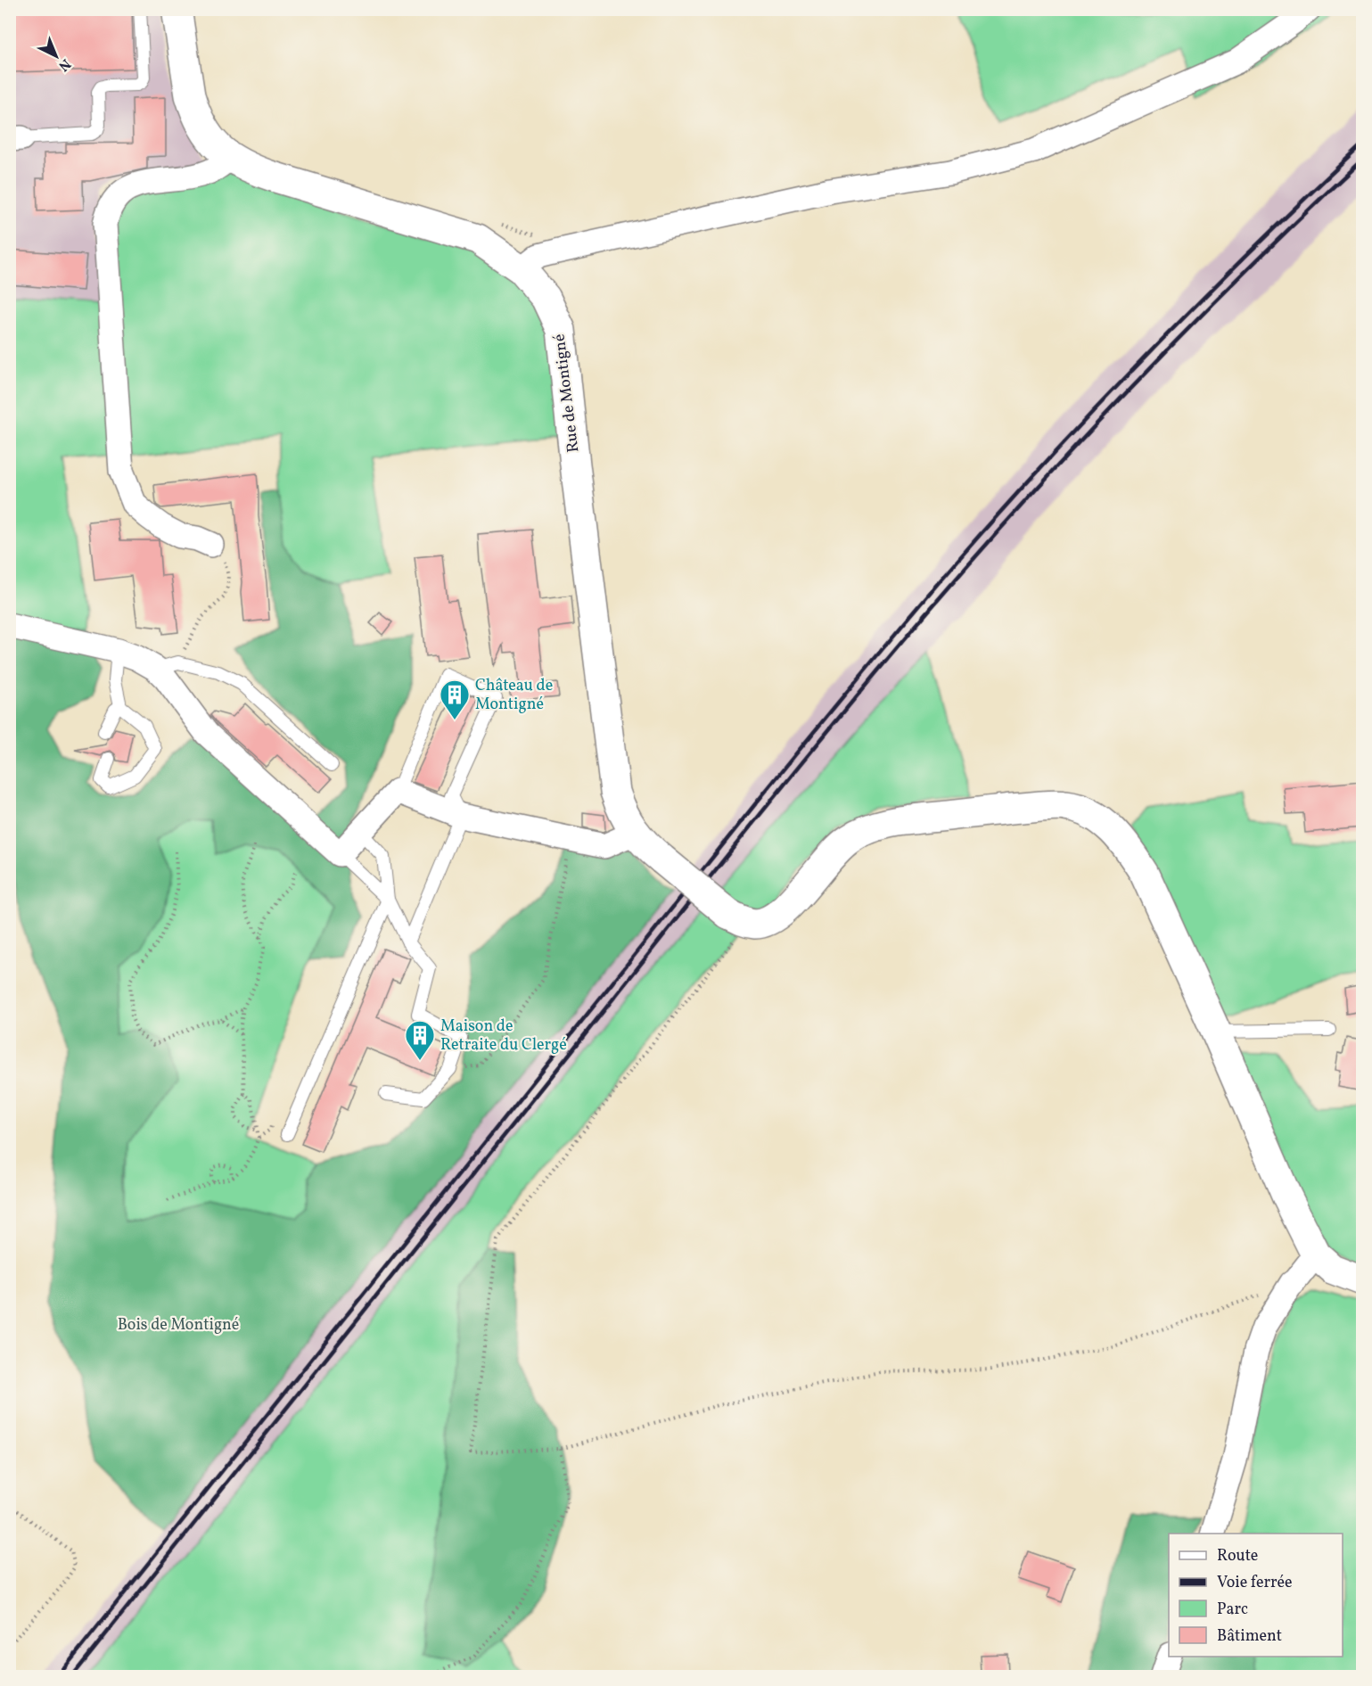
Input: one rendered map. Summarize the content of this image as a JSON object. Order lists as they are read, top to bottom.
{
  "streets": {
    "street": ["Rue de Montigné"]
  },
  "parks": ["Bois de Montigné"],
  "places": {
    "building": ["Château de Montigné", "Maison de Retraite du Clergé"]
  },
  "legend": [
    "Route",
    "Voie ferrée",
    "Parc",
    "Bâtiment"
  ],
  "north": "bottom right"
}
